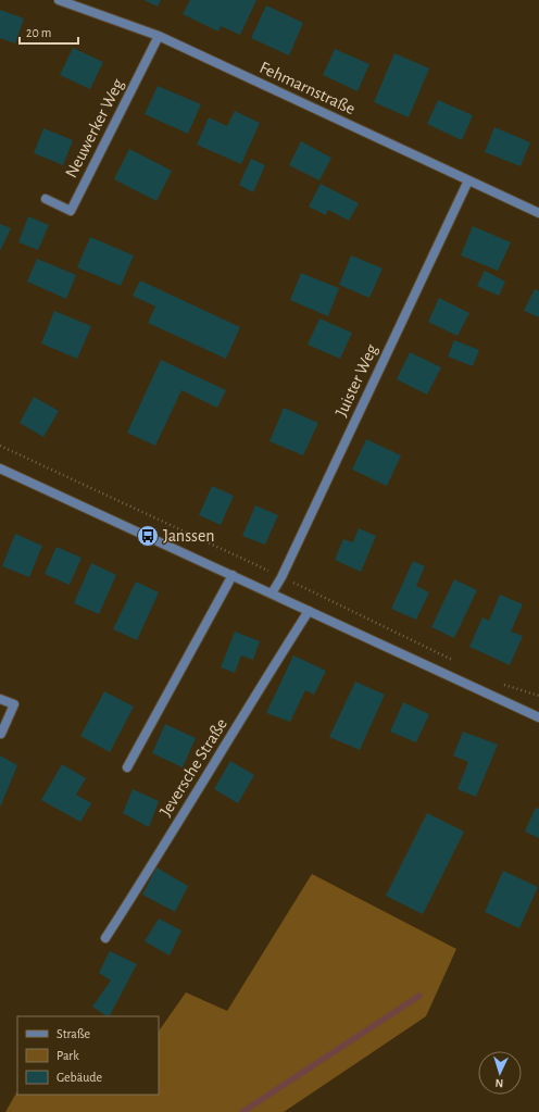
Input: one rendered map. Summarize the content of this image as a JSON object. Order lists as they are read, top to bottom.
{
  "streets": {
    "street": [
      "Fehmarnstraße",
      "Neuwerker Weg",
      "Juister Weg",
      "Jeversche Straße"
    ]
  },
  "crossings": [
    ["Fehmarnstraße", "Neuwerker Weg"],
    ["Fehmarnstraße", "Juister Weg"]
  ],
  "places": {
    "bus stop": ["Janssen"]
  },
  "legend": ["Straße", "Park", "Gebäude"],
  "scale_bar": "20 m",
  "north": "bottom"
}
